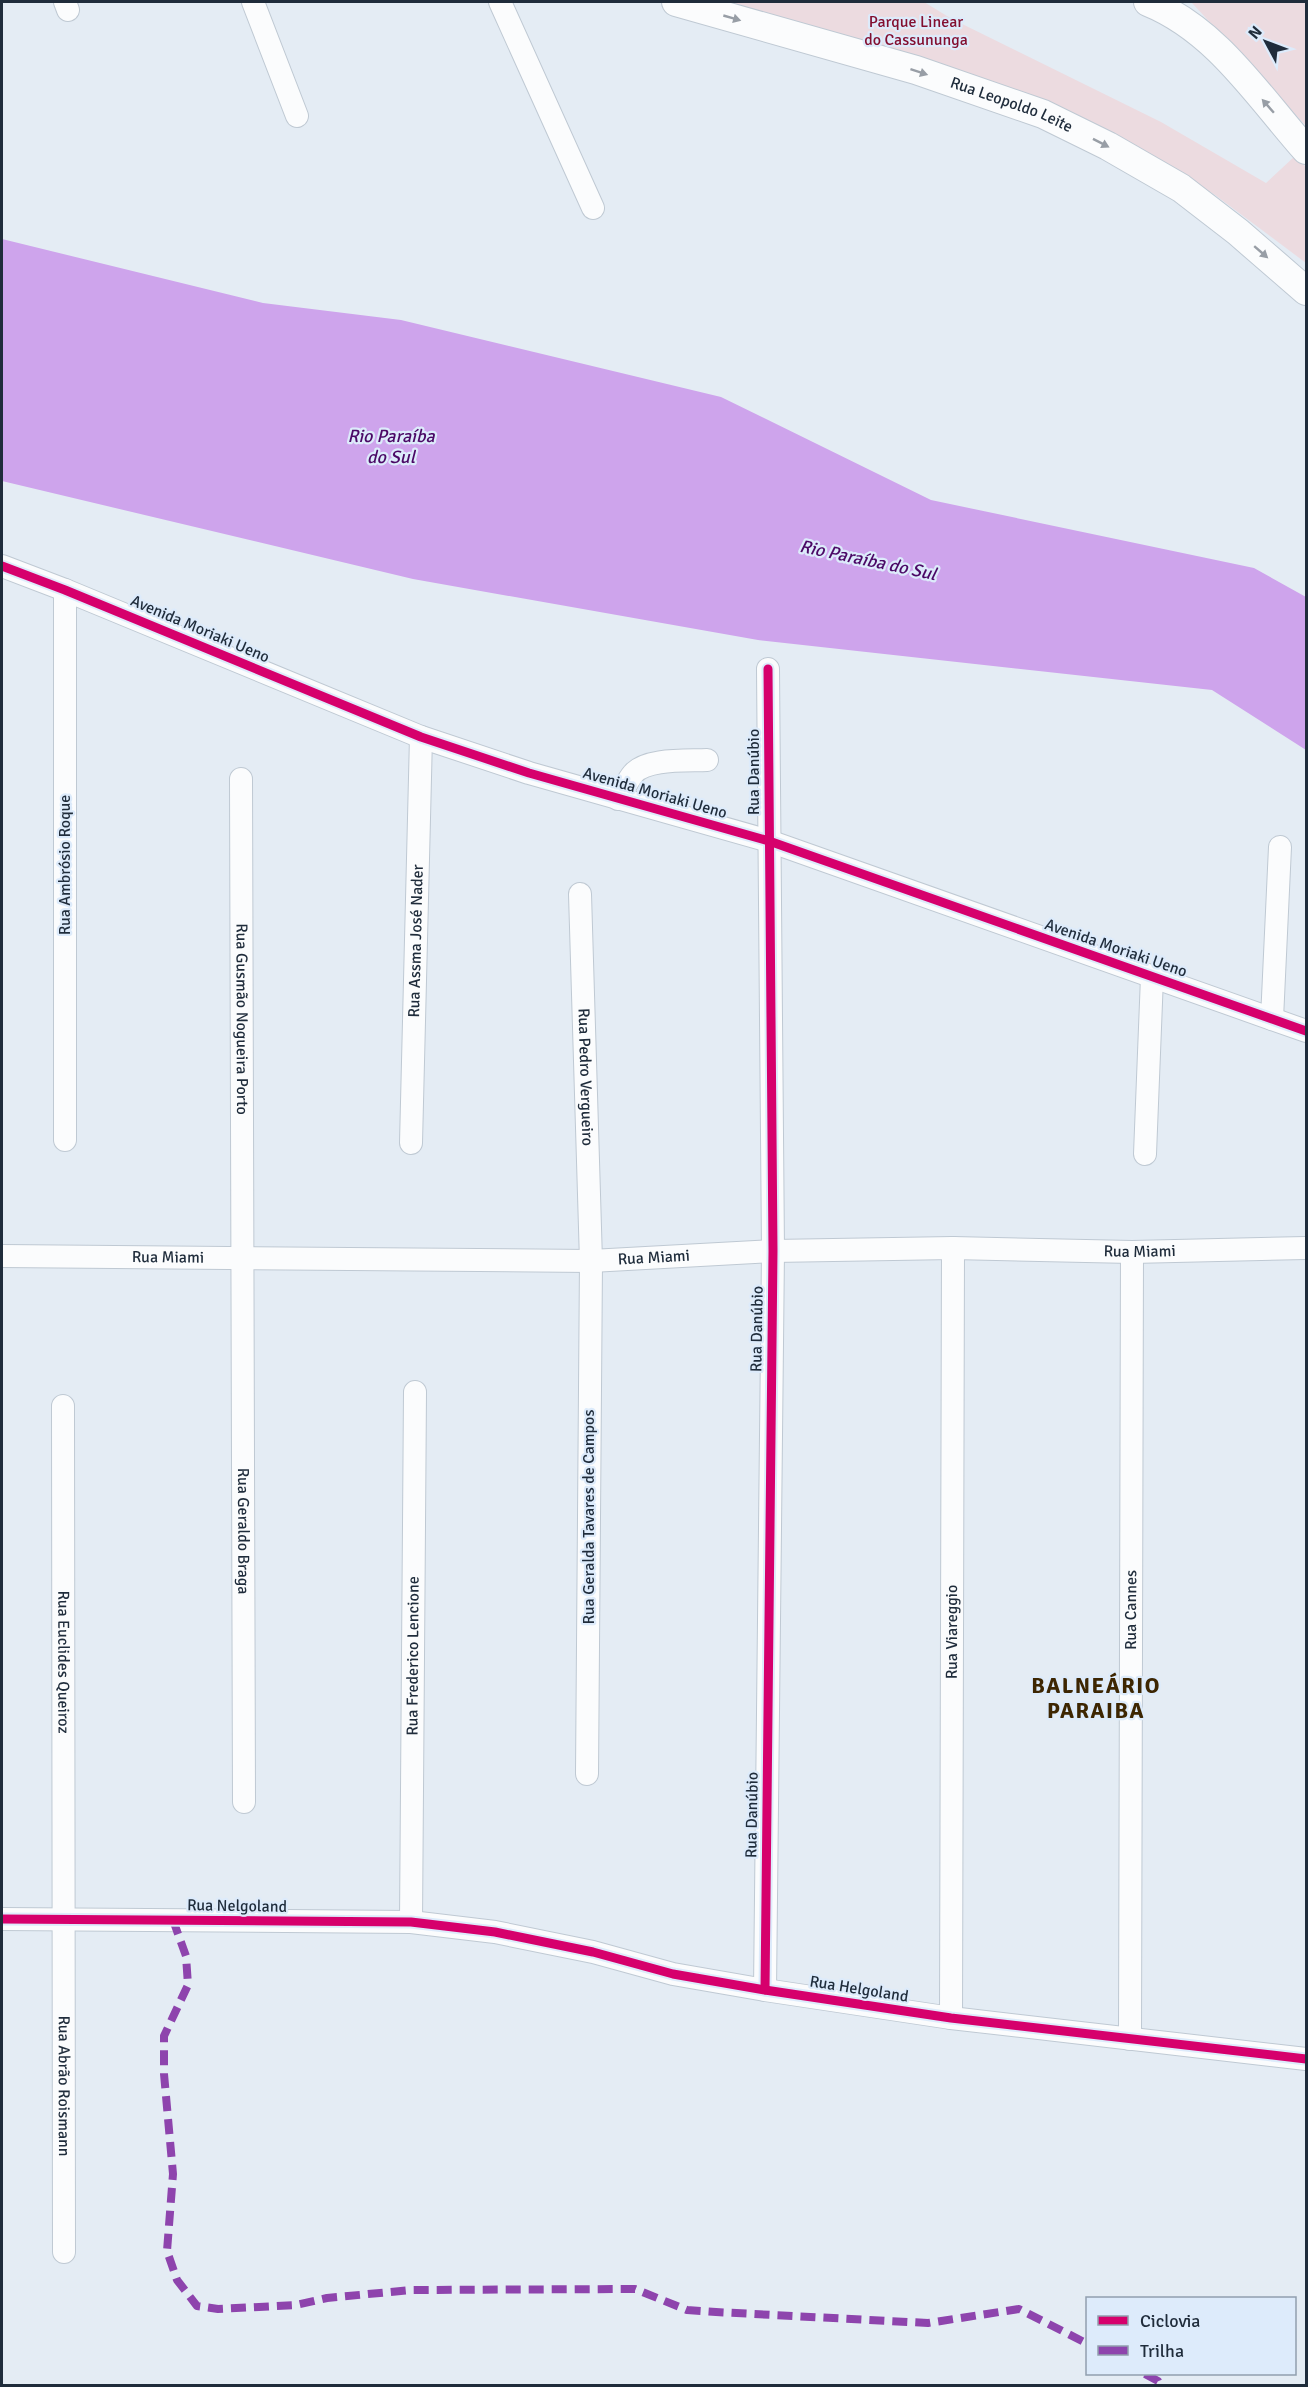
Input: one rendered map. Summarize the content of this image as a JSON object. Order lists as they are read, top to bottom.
{
  "streets": {
    "main road": ["Rua Leopoldo Leite"],
    "street": [
      "Avenida Moriaki Ueno",
      "Rua Danúbio",
      "Rua Ambrósio Roque",
      "Rua Assma José Nader",
      "Rua Gusmão Nogueira Porto",
      "Rua Pedro Vergueiro",
      "Rua Miami",
      "Rua Geralda Tavares de Campos",
      "Rua Geraldo Braga",
      "Rua Cannes",
      "Rua Viareggio",
      "Rua Frederico Lencione",
      "Rua Euclides Queiroz",
      "Rua Nelgoland",
      "Rua Helgoland",
      "Rua Abrão Roismann"
    ]
  },
  "crossings": [
    ["Avenida Moriaki Ueno", "Rua Danúbio"],
    ["Avenida Moriaki Ueno", "Rua Ambrósio Roque"],
    ["Avenida Moriaki Ueno", "Rua Assma José Nader"],
    ["Rua Danúbio", "Rua Miami"],
    ["Rua Danúbio", "Rua Helgoland"],
    ["Rua Gusmão Nogueira Porto", "Rua Miami"],
    ["Rua Gusmão Nogueira Porto", "Rua Geraldo Braga"],
    ["Rua Pedro Vergueiro", "Rua Miami"],
    ["Rua Pedro Vergueiro", "Rua Geralda Tavares de Campos"],
    ["Rua Miami", "Rua Geralda Tavares de Campos"],
    ["Rua Miami", "Rua Geraldo Braga"],
    ["Rua Miami", "Rua Cannes"],
    ["Rua Miami", "Rua Viareggio"],
    ["Rua Cannes", "Rua Helgoland"],
    ["Rua Viareggio", "Rua Helgoland"],
    ["Rua Frederico Lencione", "Rua Nelgoland"],
    ["Rua Frederico Lencione", "Rua Helgoland"],
    ["Rua Euclides Queiroz", "Rua Nelgoland"],
    ["Rua Euclides Queiroz", "Rua Abrão Roismann"],
    ["Rua Nelgoland", "Rua Helgoland"],
    ["Rua Nelgoland", "Rua Abrão Roismann"]
  ],
  "districts": ["BALNEÁRIO PARAIBA"],
  "water": ["Rio Paraíba do Sul"],
  "parks": ["Parque Linear do Cassununga"],
  "legend": ["Ciclovia", "Trilha"],
  "north": "top left"
}
